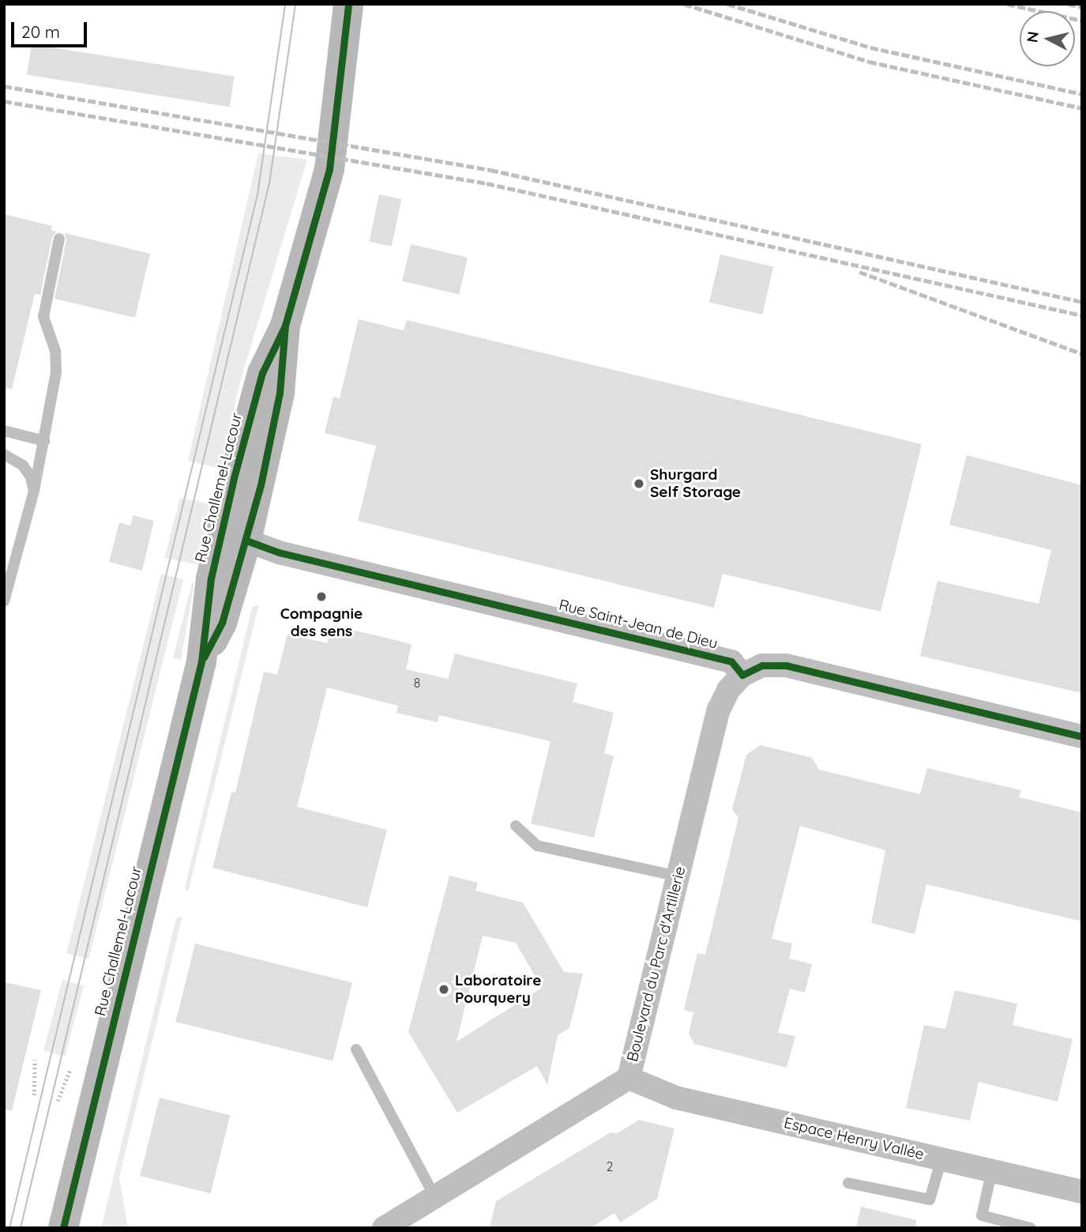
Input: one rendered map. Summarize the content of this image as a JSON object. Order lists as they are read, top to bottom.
{
  "streets": {
    "street": [
      "Rue Challemel-Lacour",
      "Rue Saint-Jean de Dieu",
      "Boulevard du Parc d'Artillerie",
      "Espace Henry Vallée"
    ]
  },
  "crossings": [
    ["Rue Challemel-Lacour", "Rue Saint-Jean de Dieu"],
    ["Rue Saint-Jean de Dieu", "Boulevard du Parc d'Artillerie"],
    ["Boulevard du Parc d'Artillerie", "Espace Henry Vallée"]
  ],
  "places": ["Shurgard Self Storage", "Compagnie des sens", "Laboratoire Pourquery"],
  "house_numbers": ["8", "2"],
  "scale_bar": "20 m",
  "north": "left"
}
